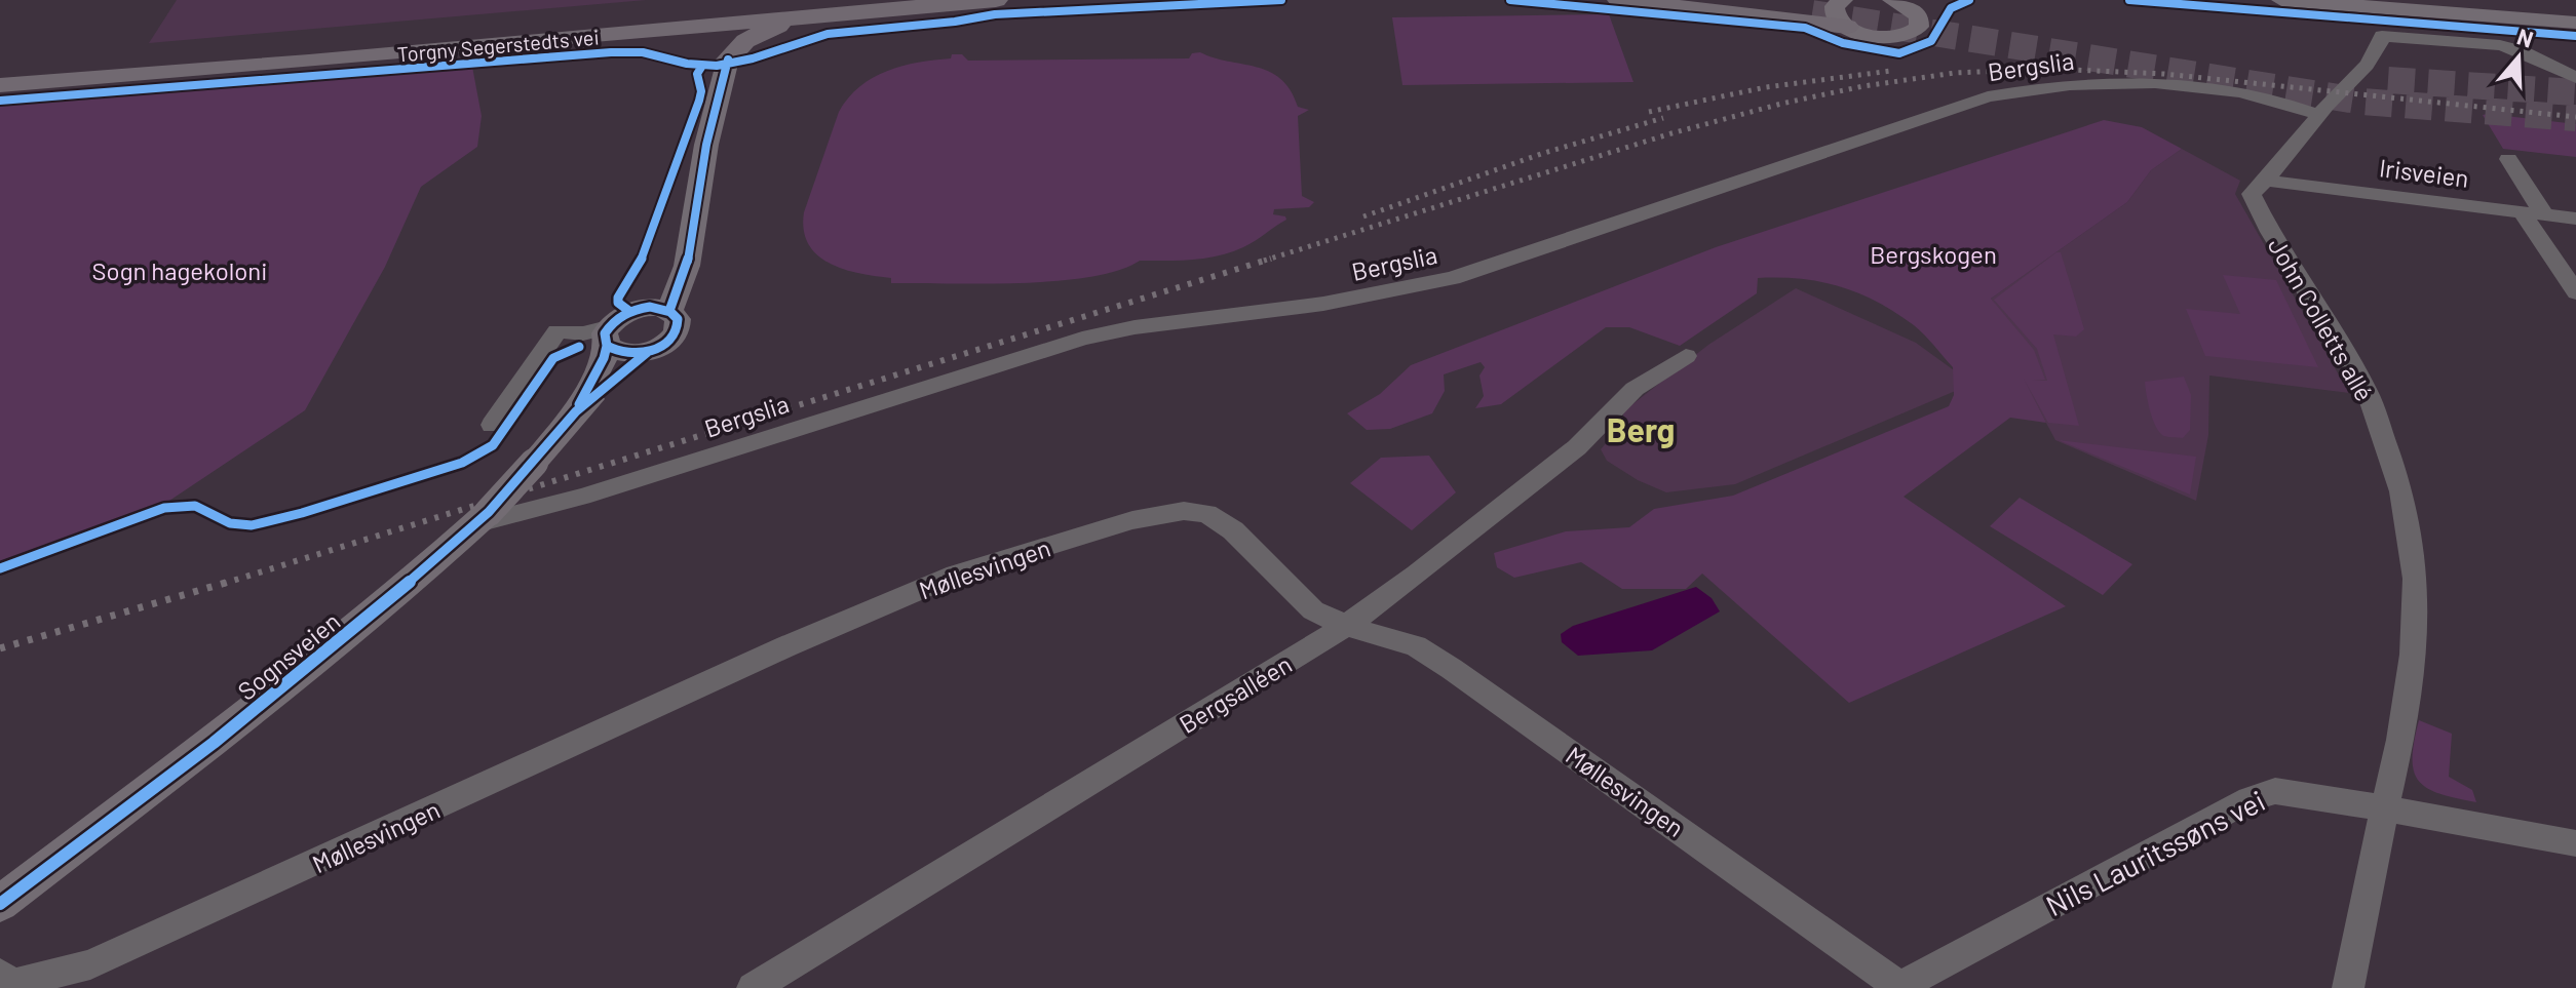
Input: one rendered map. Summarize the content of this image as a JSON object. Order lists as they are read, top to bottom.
{
  "streets": {
    "highway": ["Torgny Segerstedts vei"],
    "main road": ["Sognsveien"],
    "street": [
      "Bergslia",
      "Irisveien",
      "John Colletts allé",
      "Møllesvingen",
      "Bergsalléen",
      "Nils Lauritssøns vei"
    ]
  },
  "crossings": [
    ["Bergslia", "John Colletts allé"],
    ["Bergslia", "Sognsveien"],
    ["Irisveien", "John Colletts allé"],
    ["John Colletts allé", "Nils Lauritssøns vei"],
    ["Møllesvingen", "Bergsalléen"],
    ["Møllesvingen", "Nils Lauritssøns vei"]
  ],
  "districts": ["Berg"],
  "parks": ["Bergskogen", "Sogn hagekoloni"],
  "north": "top"
}
